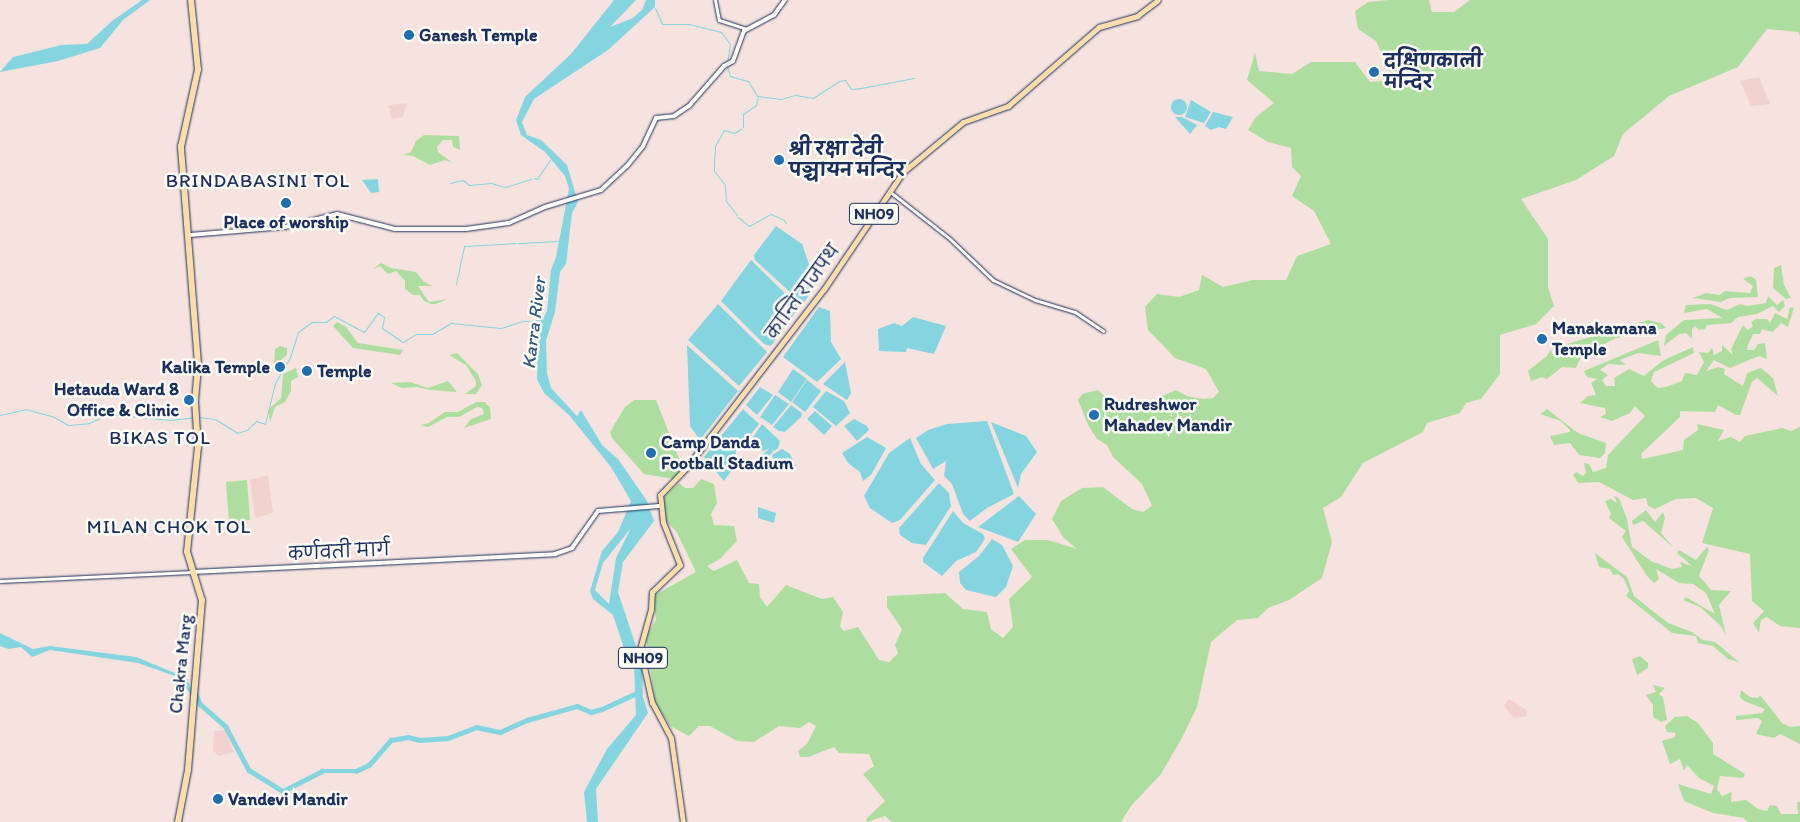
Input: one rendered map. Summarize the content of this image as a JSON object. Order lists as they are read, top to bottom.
{
  "streets": {
    "highway": ["Chakra Marg"],
    "main road": ["NH09", "कान्ति राजपथ", "कर्णवती मार्ग"]
  },
  "crossings": [
    ["NH09", "कान्ति राजपथ"],
    ["NH09", "कर्णवती मार्ग"],
    ["कान्ति राजपथ", "कर्णवती मार्ग"],
    ["कर्णवती मार्ग", "Chakra Marg"]
  ],
  "districts": ["BRINDABASINI TOL", "BIKAS TOL", "MILAN CHOK TOL"],
  "water": ["Karra River"],
  "places": [
    "Ganesh Temple",
    "दक्षिणकाली मन्दिर",
    "श्री रक्षा देवी पञ्चायन मन्दिर",
    "Place of worship",
    "Manakamana Temple",
    "Kalika Temple",
    "Temple",
    "Hetauda Ward 8 Office & Clinic",
    "Rudreshwor Mahadev Mandir",
    "Camp Danda Football Stadium",
    "Vandevi Mandir"
  ]
}
